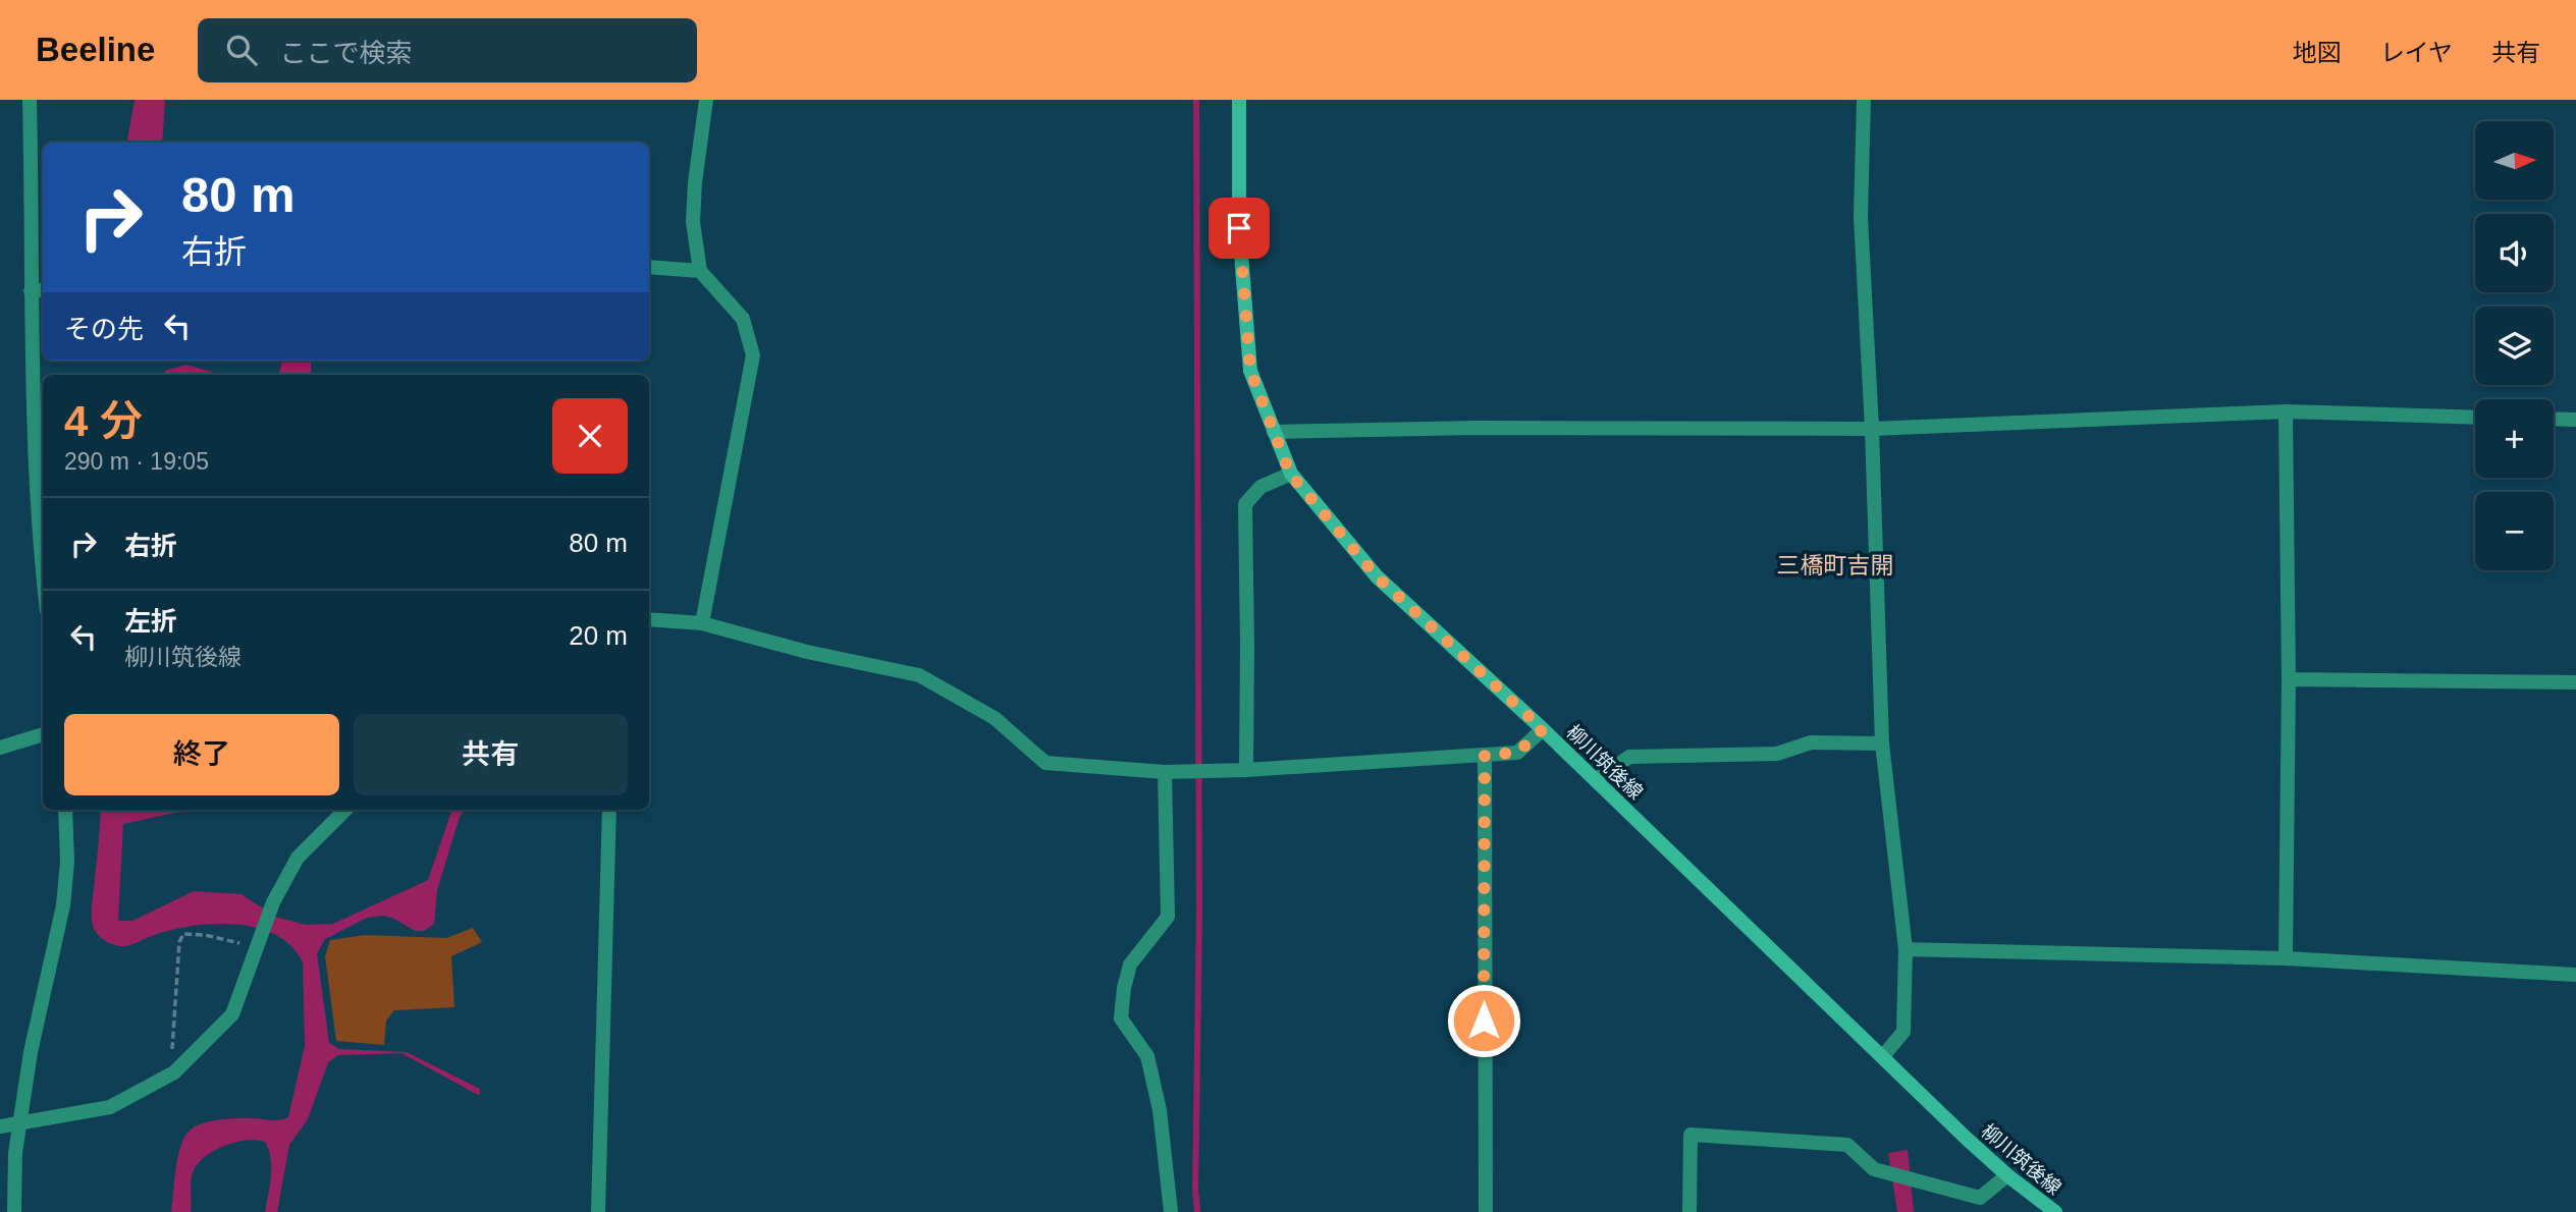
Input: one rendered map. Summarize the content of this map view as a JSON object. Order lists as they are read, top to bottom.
{
  "streets": {
    "main road": ["柳川筑後線"]
  },
  "districts": ["三橋町吉開"],
  "north": "right",
  "page": {
    "header": "Beeline",
    "search": "ここで検索",
    "nav": ["地図", "レイヤ", "共有"],
    "map_buttons": ["+", "−"],
    "turn": ["80 m", "右折"],
    "then": "その先",
    "heading": ["4 分", "290 m · 19:05"],
    "list": [
      {
        "name": "右折",
        "value": "80 m"
      },
      {
        "name": "左折",
        "note": "柳川筑後線",
        "value": "20 m"
      }
    ],
    "buttons": ["終了", "共有"]
  }
}
